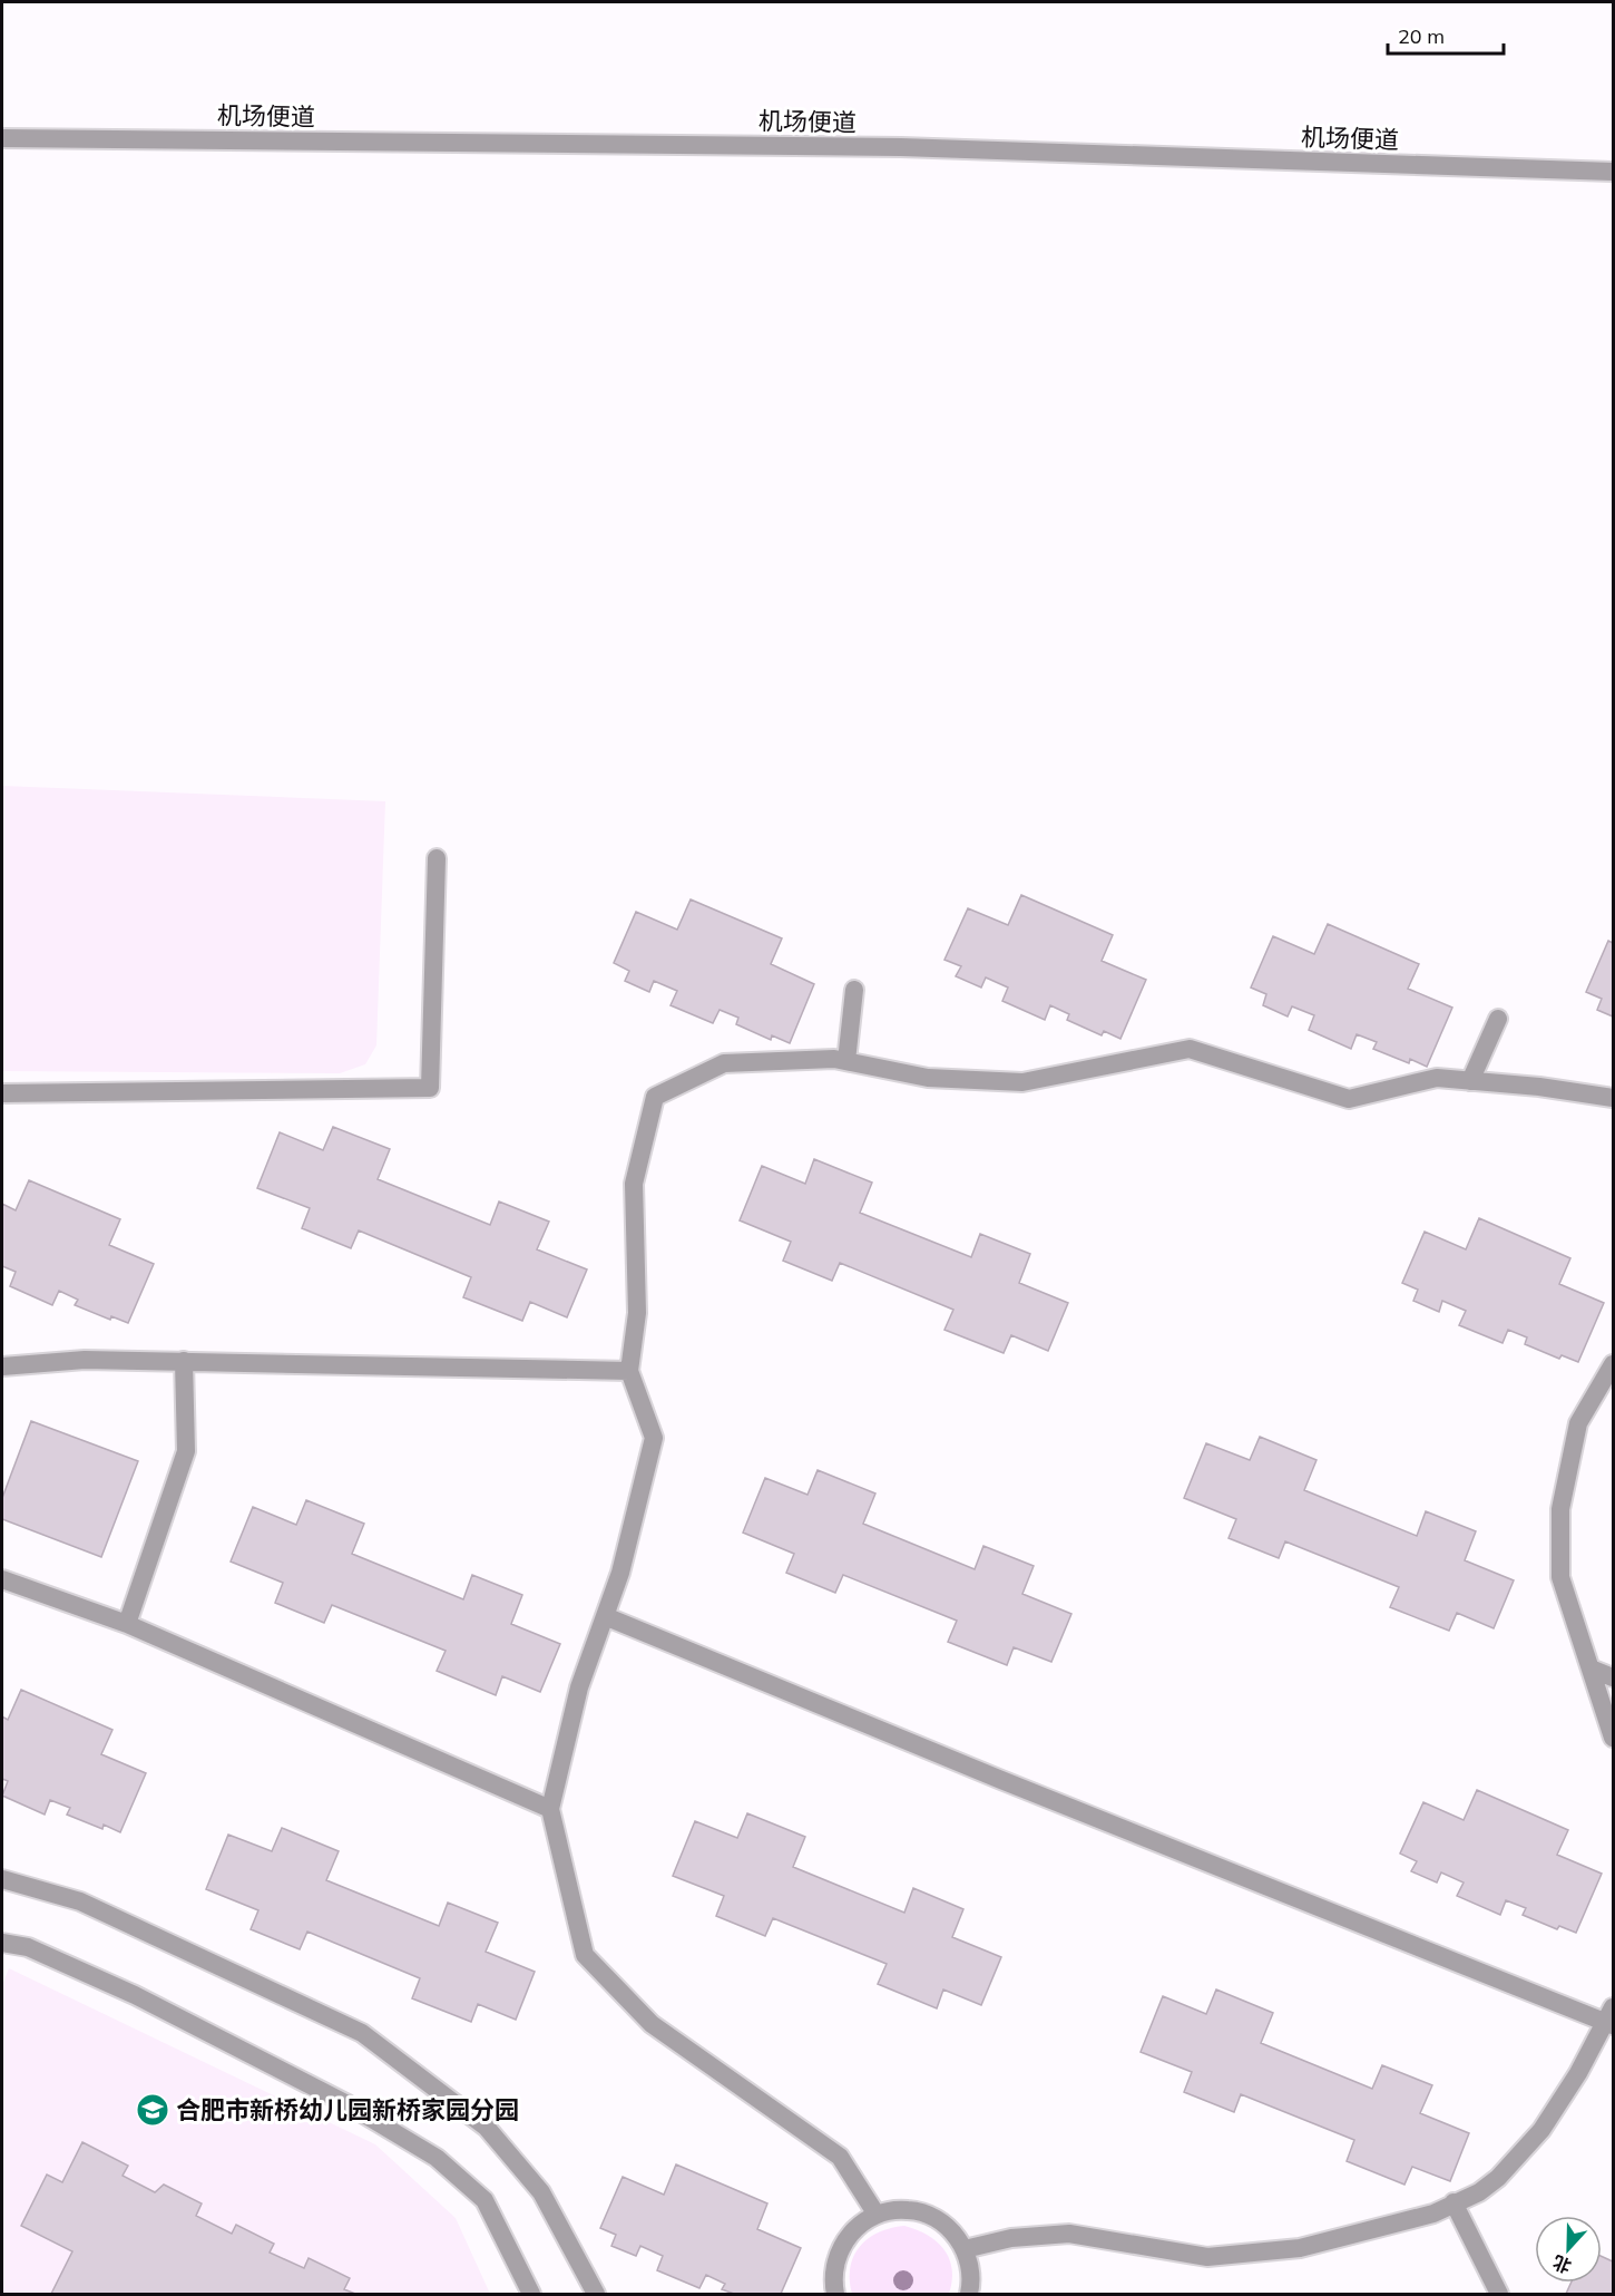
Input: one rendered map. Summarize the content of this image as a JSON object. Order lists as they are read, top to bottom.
{
  "streets": {
    "street": ["机场便道"]
  },
  "places": {
    "school or university": ["合肥市新桥幼儿园新桥家园分园"]
  },
  "scale_bar": "20 m",
  "north": "bottom"
}
